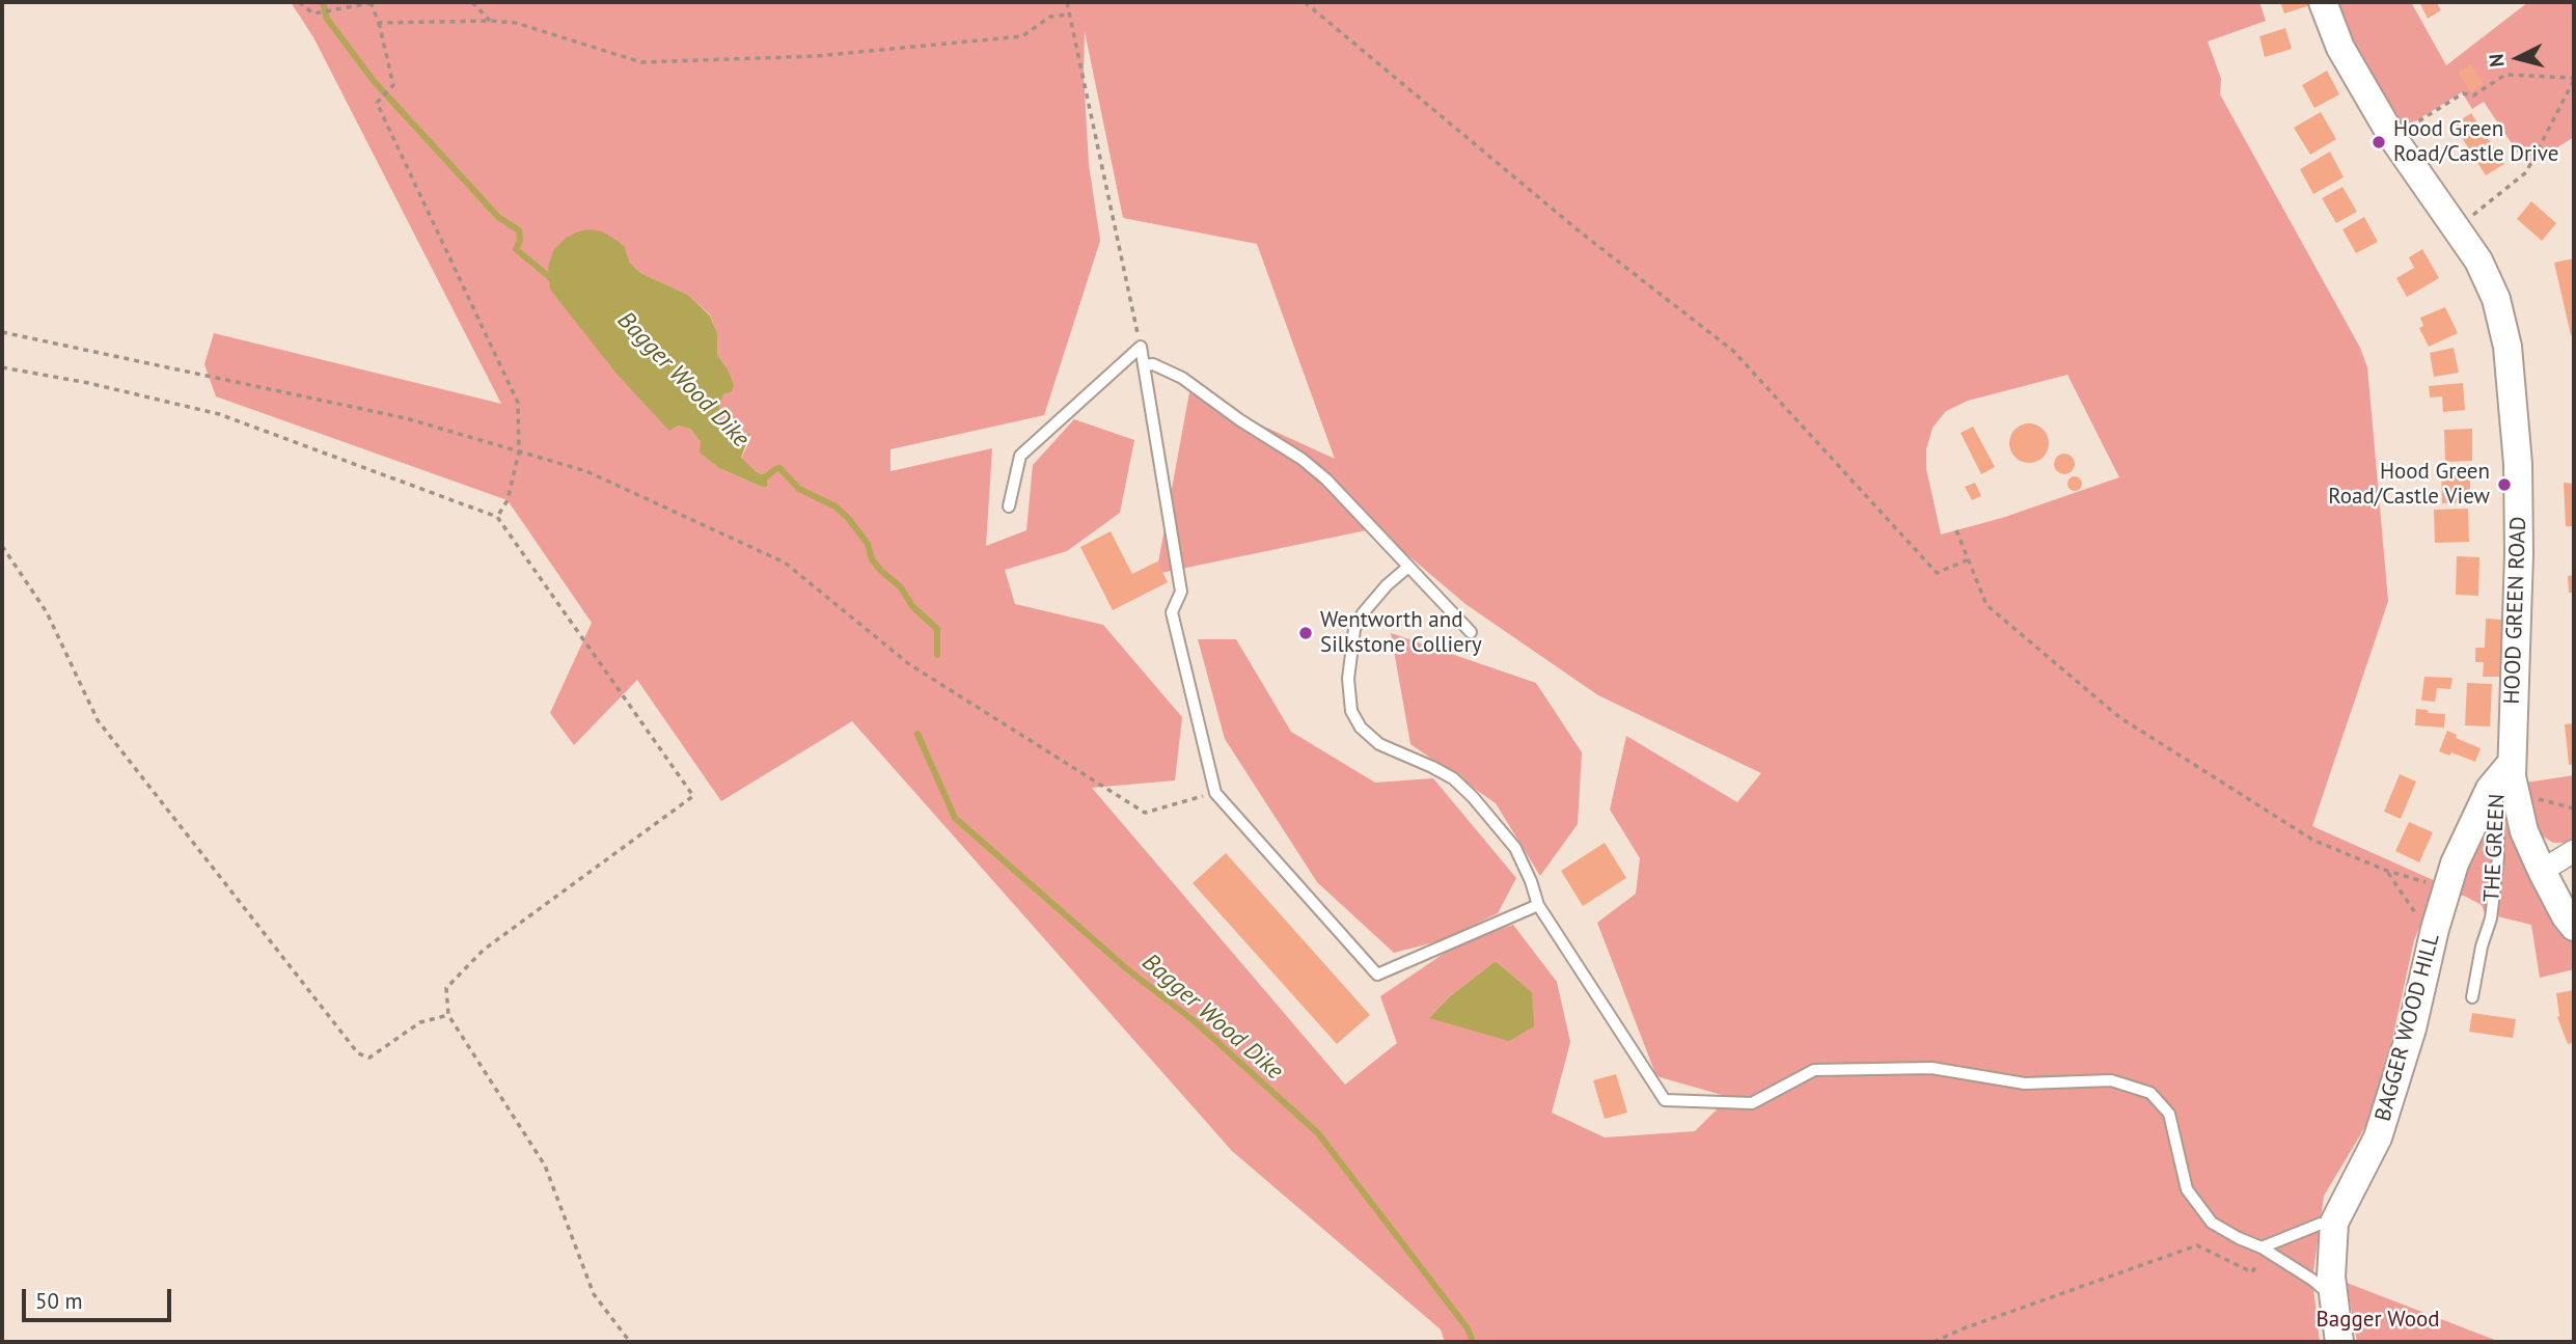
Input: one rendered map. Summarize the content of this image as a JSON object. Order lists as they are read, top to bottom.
{
  "streets": {
    "street": ["HOOD GREEN ROAD", "BAGGER WOOD HILL"],
    "lane": ["THE GREEN"]
  },
  "crossings": [
    ["HOOD GREEN ROAD", "THE GREEN"],
    ["HOOD GREEN ROAD", "BAGGER WOOD HILL"],
    ["THE GREEN", "BAGGER WOOD HILL"]
  ],
  "water": ["Bagger Wood Dike"],
  "parks": ["Bagger Wood"],
  "places": ["Hood Green Road/Castle Drive", "Hood Green Road/Castle View", "Wentworth and Silkstone Colliery"],
  "scale_bar": "50 m",
  "north": "left"
}
